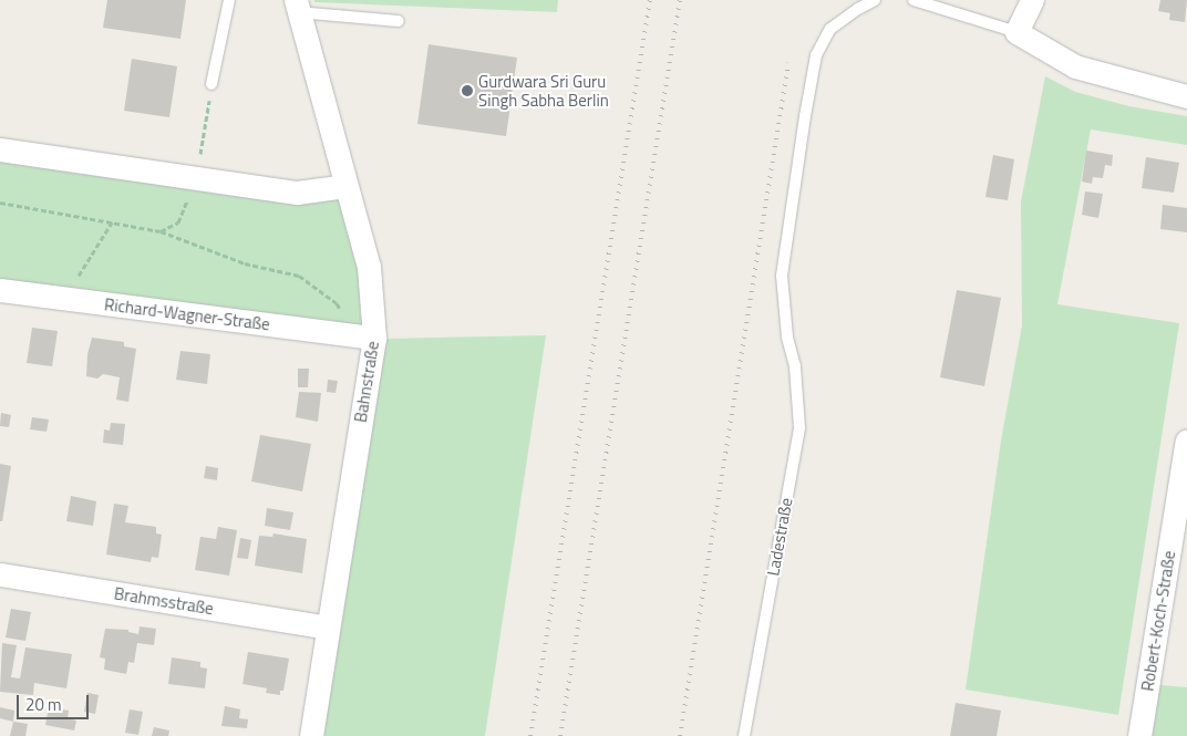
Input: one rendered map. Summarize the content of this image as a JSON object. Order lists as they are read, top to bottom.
{
  "streets": {
    "street": [
      "Richard-Wagner-Straße",
      "Bahnstraße",
      "Brahmsstraße",
      "Robert-Koch-Straße"
    ],
    "lane": ["Ladestraße"]
  },
  "crossings": [
    ["Richard-Wagner-Straße", "Bahnstraße"],
    ["Bahnstraße", "Brahmsstraße"]
  ],
  "places": ["Gurdwara Sri Guru Singh Sabha Berlin"],
  "scale_bar": "20 m"
}
